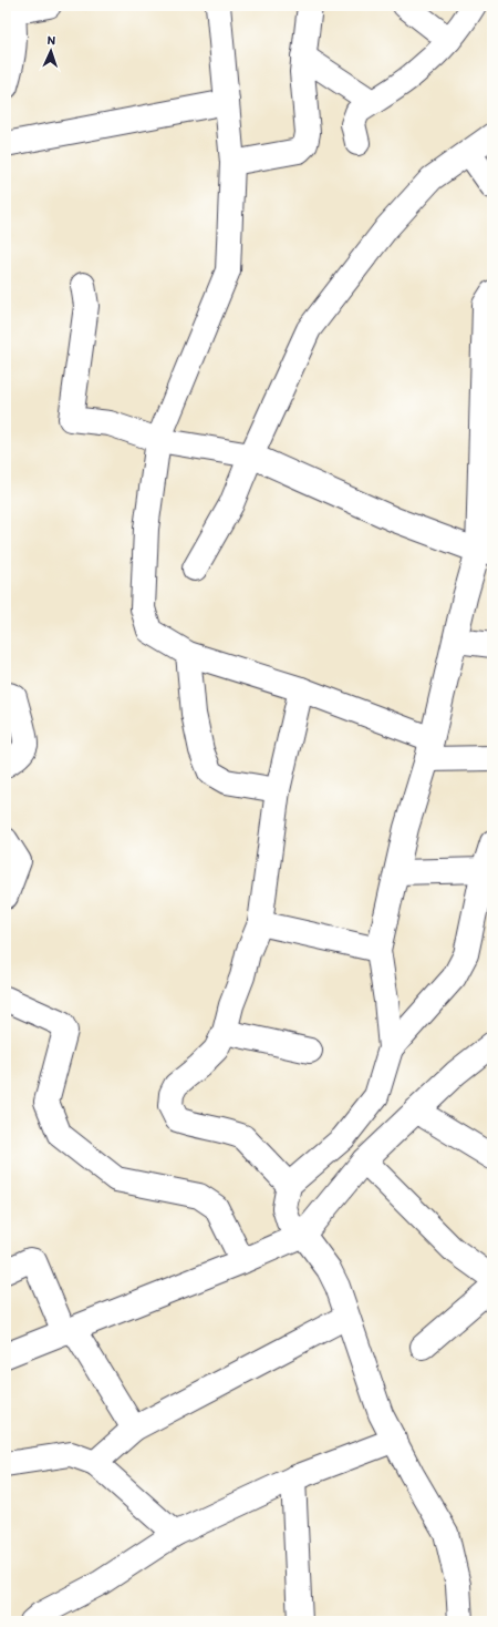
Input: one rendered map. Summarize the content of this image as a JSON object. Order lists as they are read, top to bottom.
{
  "north": "top"
}
